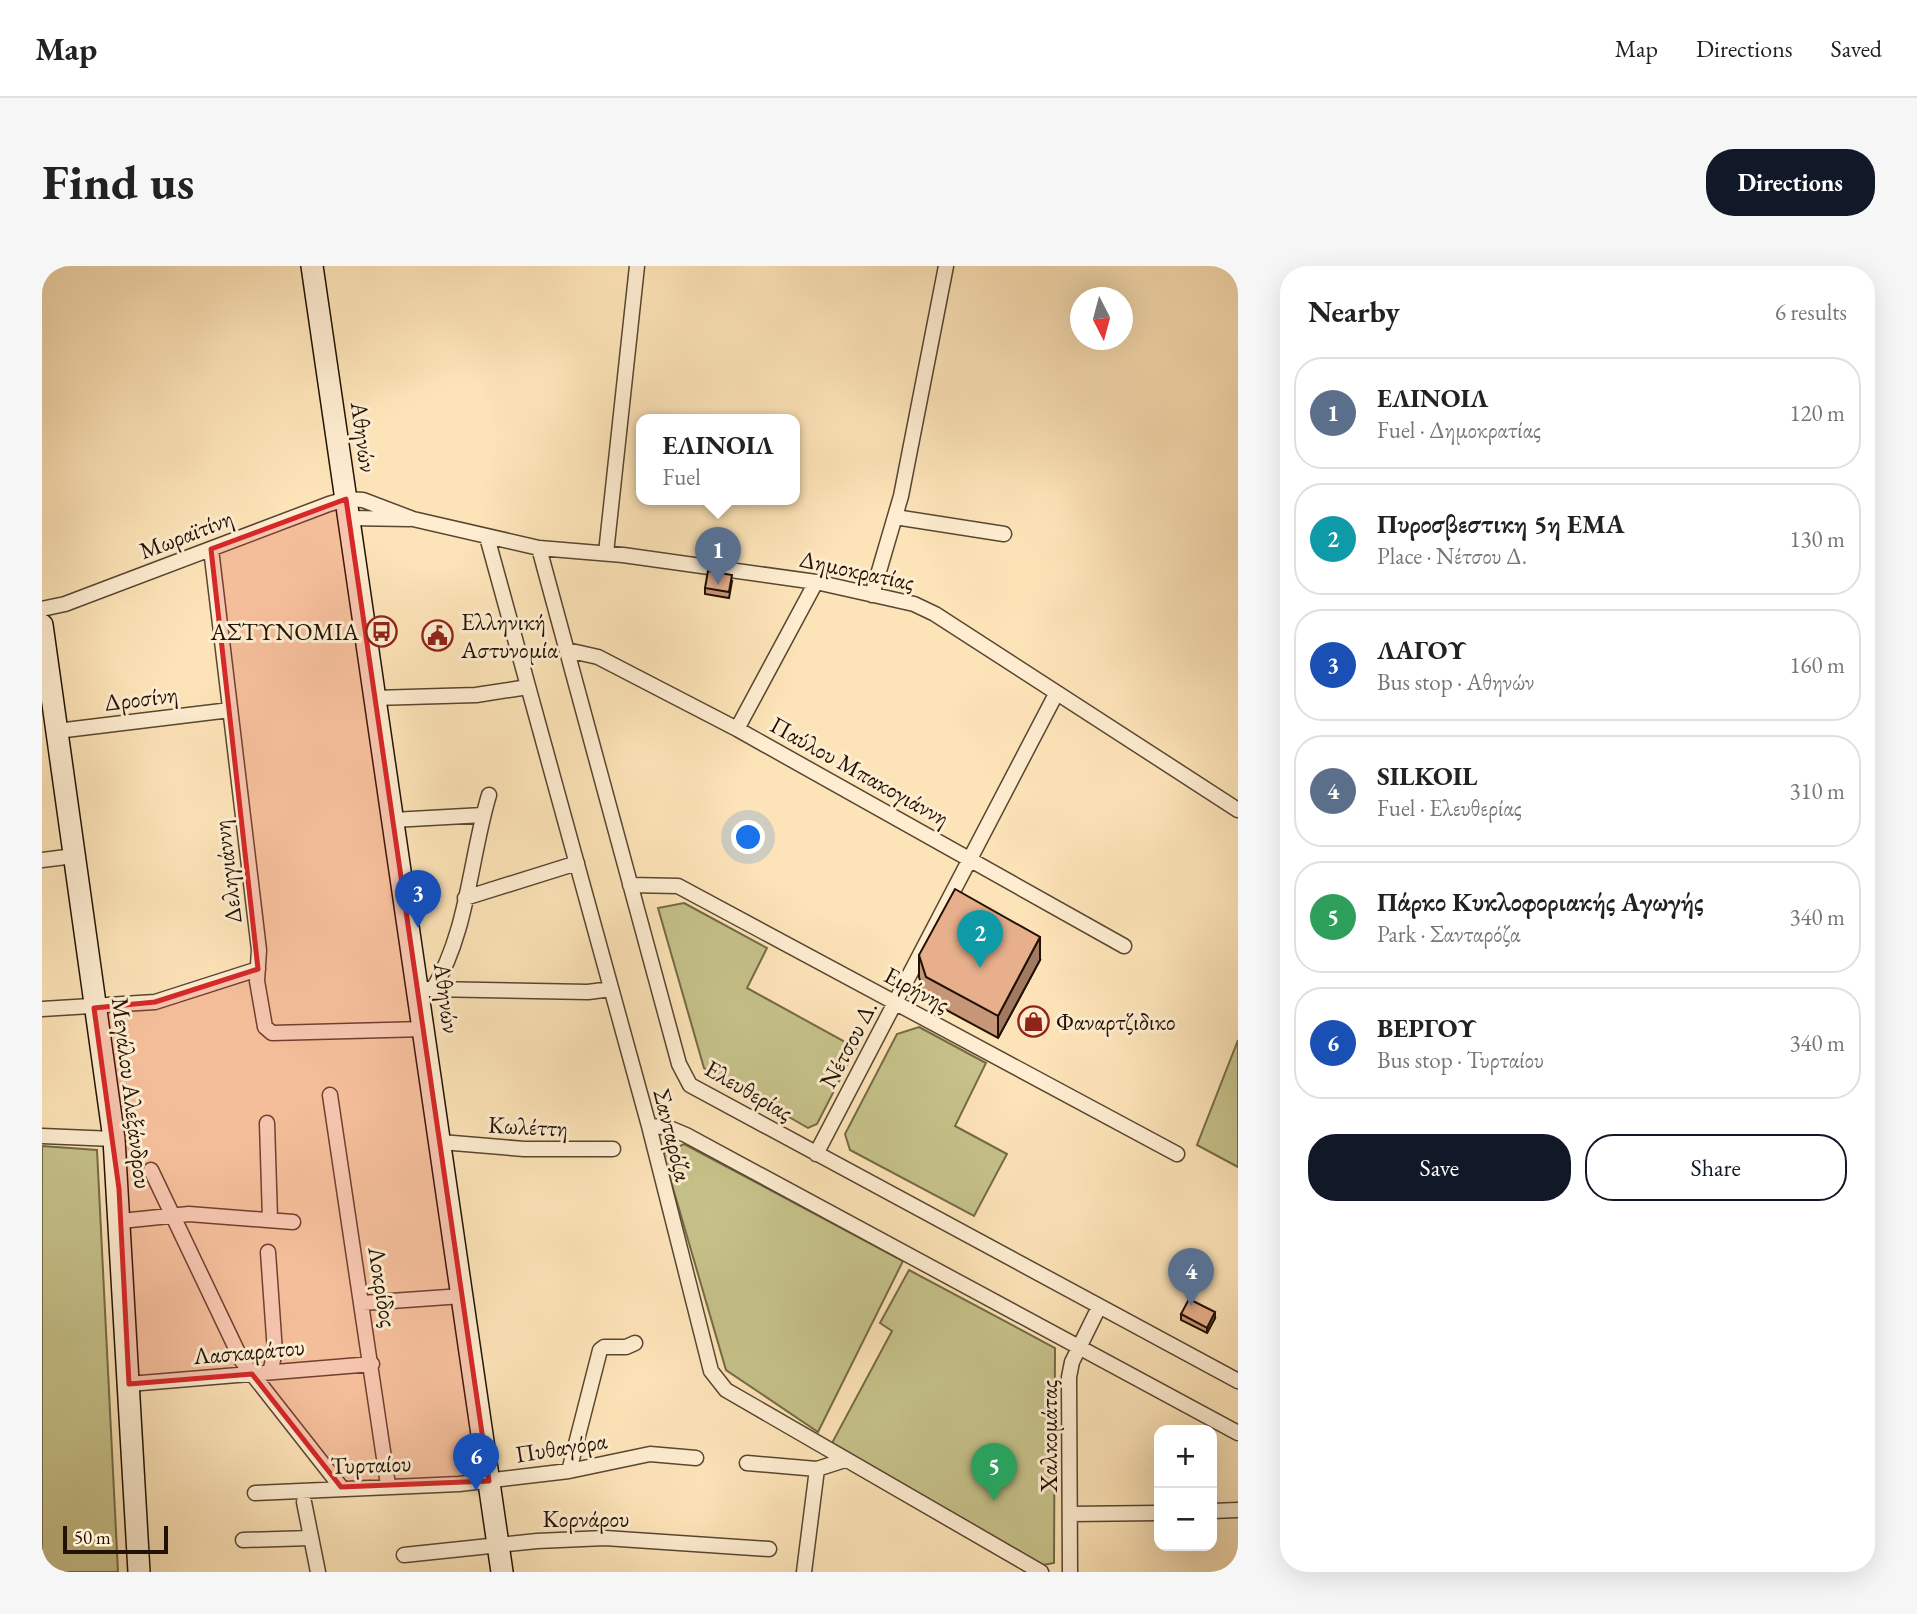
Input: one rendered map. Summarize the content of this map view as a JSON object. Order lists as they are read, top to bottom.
{
  "streets": {
    "main road": ["Αθηνών", "Μεγάλου Αλεξάνδρου"],
    "street": [
      "Μωραϊτίνη",
      "Δημοκρατίας",
      "Δροσίνη",
      "Παύλου Μπακογιάννη",
      "Δεληγιάννη",
      "Ειρήνης",
      "Νέτσου Δ.",
      "Ελευθερίας",
      "Κωλέττη",
      "Σανταρόζα",
      "Λοκρίδος",
      "Λασκαράτου",
      "Χαλκομάτας",
      "Πυθαγόρα",
      "Τυρταίου",
      "Κορνάρου"
    ]
  },
  "crossings": [
    ["Αθηνών", "Μωραϊτίνη"],
    ["Αθηνών", "Δημοκρατίας"],
    ["Αθηνών", "Δεληγιάννη"],
    ["Αθηνών", "Κωλέττη"],
    ["Αθηνών", "Πυθαγόρα"],
    ["Αθηνών", "Τυρταίου"],
    ["Αθηνών", "Κορνάρου"],
    ["Μωραϊτίνη", "Δημοκρατίας"],
    ["Μωραϊτίνη", "Δεληγιάννη"],
    ["Δημοκρατίας", "Νέτσου Δ."],
    ["Δημοκρατίας", "Ελευθερίας"],
    ["Δημοκρατίας", "Σανταρόζα"],
    ["Δροσίνη", "Δεληγιάννη"],
    ["Δροσίνη", "Μεγάλου Αλεξάνδρου"],
    ["Παύλου Μπακογιάννη", "Νέτσου Δ."],
    ["Παύλου Μπακογιάννη", "Ελευθερίας"],
    ["Ειρήνης", "Νέτσου Δ."],
    ["Ειρήνης", "Ελευθερίας"],
    ["Νέτσου Δ.", "Ελευθερίας"],
    ["Ελευθερίας", "Χαλκομάτας"],
    ["Μεγάλου Αλεξάνδρου", "Λασκαράτου"],
    ["Λοκρίδος", "Λασκαράτου"],
    ["Λοκρίδος", "Τυρταίου"],
    ["Πυθαγόρα", "Τυρταίου"]
  ],
  "places": {
    "bus stop": ["ΑΣΤΥΝΟΜΙΑ"],
    "public building": ["Ελληνική Αστυνομία"],
    "shop": ["Φαναρτζιδικο"]
  },
  "scale_bar": "50 m",
  "north": "bottom",
  "page": {
    "header": "Map",
    "nav": ["Map", "Directions", "Saved"],
    "buttons": [
      "Directions",
      ["Save", "Share"]
    ],
    "title": "Find us",
    "heading": ["Nearby", "6 results"],
    "list": [
      {
        "mark": "1",
        "name": "ΕΛΙΝΟΙΛ",
        "note": "Fuel · Δημοκρατίας",
        "value": "120 m"
      },
      {
        "mark": "2",
        "name": "Πυροσβεστικη 5η ΕΜΑ",
        "note": "Place · Νέτσου Δ.",
        "value": "130 m"
      },
      {
        "mark": "3",
        "name": "ΛΑΓΟΥ",
        "note": "Bus stop · Αθηνών",
        "value": "160 m"
      },
      {
        "mark": "4",
        "name": "SILKOIL",
        "note": "Fuel · Ελευθερίας",
        "value": "310 m"
      },
      {
        "mark": "5",
        "name": "Πάρκο Κυκλοφοριακής Αγωγής",
        "note": "Park · Σανταρόζα",
        "value": "340 m"
      },
      {
        "mark": "6",
        "name": "ΒΕΡΓΟΥ",
        "note": "Bus stop · Τυρταίου",
        "value": "340 m"
      }
    ],
    "popup": ["ΕΛΙΝΟΙΛ", "Fuel"],
    "pins": [
      "1",
      "3",
      "2",
      "4",
      "6",
      "5"
    ],
    "map_buttons": ["+", "−"],
    "scale": "50 m"
  }
}
